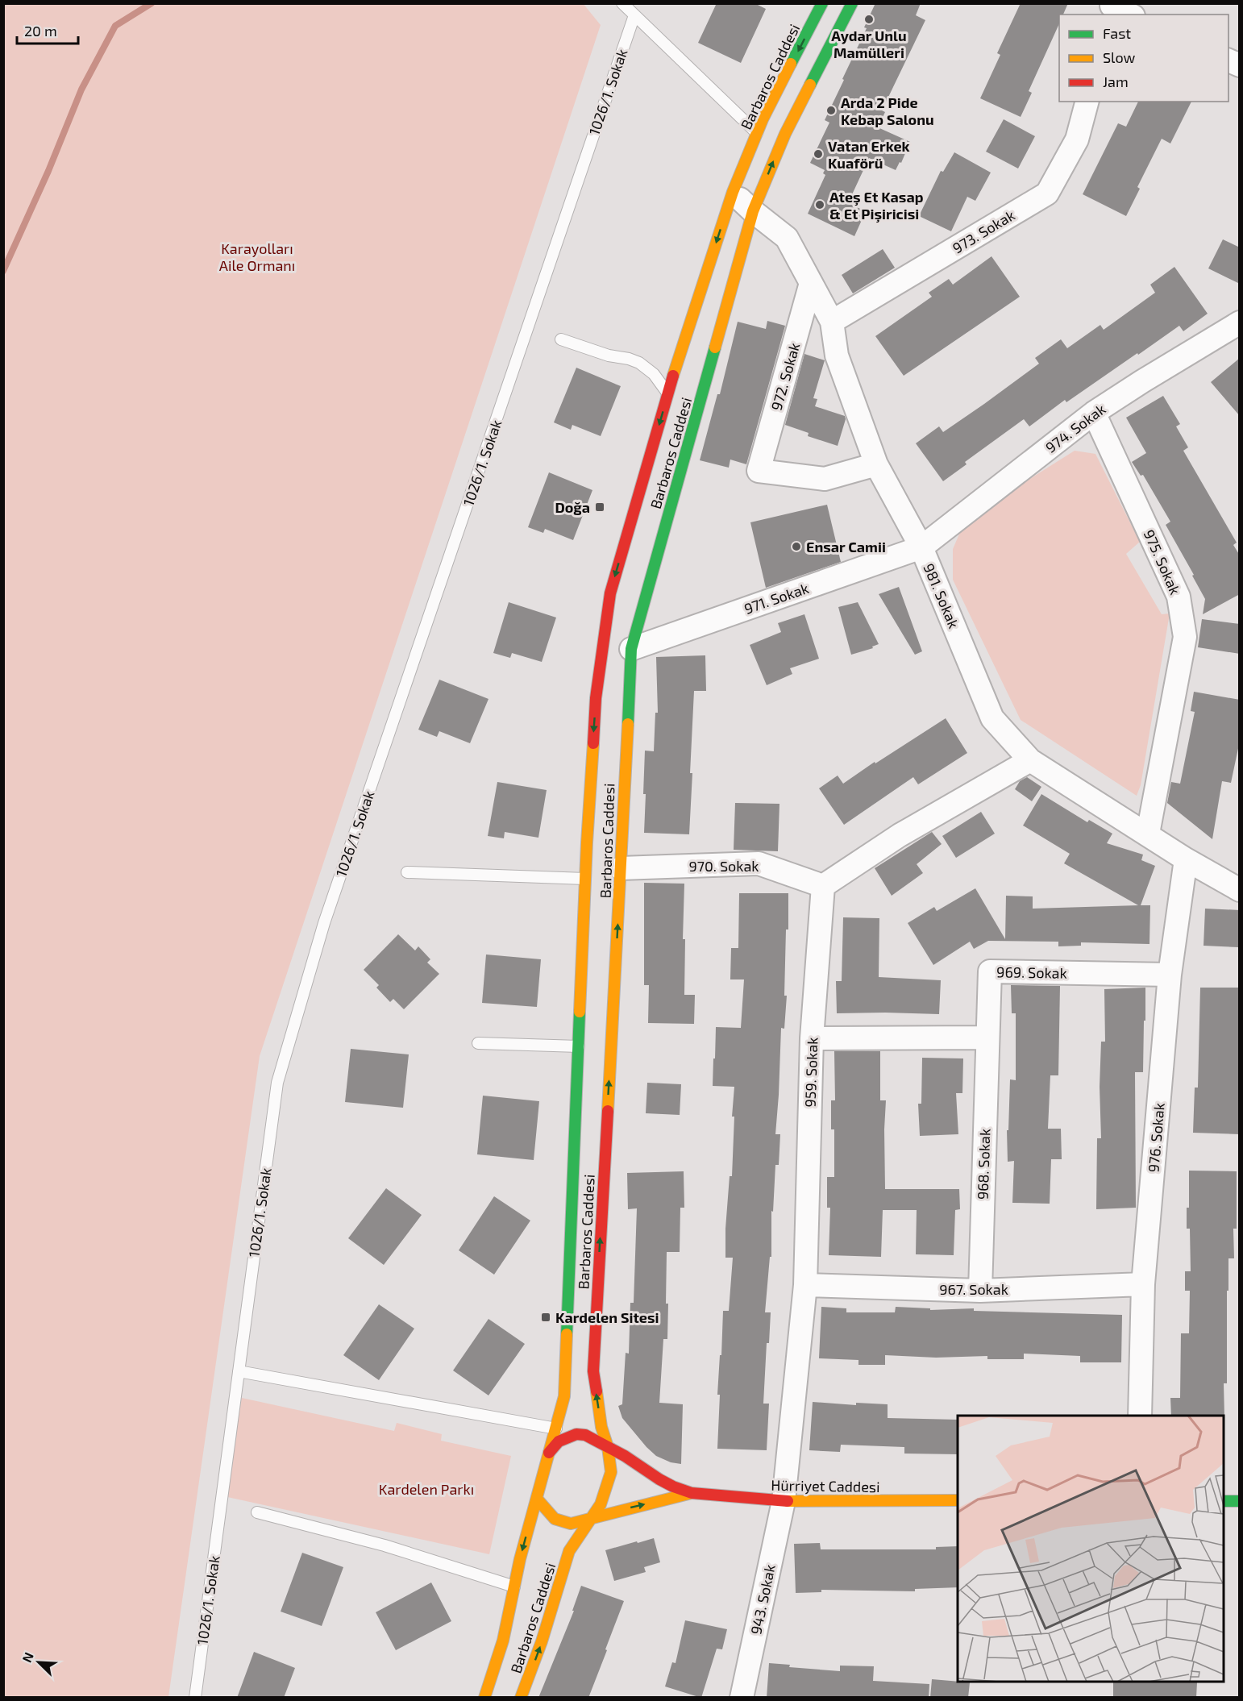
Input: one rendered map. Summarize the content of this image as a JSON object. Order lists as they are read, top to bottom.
{
  "streets": {
    "main road": ["Barbaros Caddesi", "Hürriyet Caddesi"],
    "street": [
      "973. Sokak",
      "972. Sokak",
      "974. Sokak",
      "975. Sokak",
      "981. Sokak",
      "971. Sokak",
      "970. Sokak",
      "969. Sokak",
      "959. Sokak",
      "976. Sokak",
      "968. Sokak",
      "967. Sokak",
      "943. Sokak"
    ],
    "lane": ["1026/1. Sokak"]
  },
  "crossings": [
    ["Barbaros Caddesi", "981. Sokak"],
    ["Barbaros Caddesi", "971. Sokak"],
    ["Barbaros Caddesi", "970. Sokak"],
    ["Barbaros Caddesi", "Hürriyet Caddesi"],
    ["973. Sokak", "981. Sokak"],
    ["972. Sokak", "981. Sokak"],
    ["974. Sokak", "975. Sokak"],
    ["974. Sokak", "981. Sokak"],
    ["974. Sokak", "971. Sokak"],
    ["975. Sokak", "981. Sokak"],
    ["981. Sokak", "971. Sokak"],
    ["981. Sokak", "976. Sokak"],
    ["970. Sokak", "959. Sokak"],
    ["969. Sokak", "976. Sokak"],
    ["969. Sokak", "968. Sokak"],
    ["959. Sokak", "967. Sokak"],
    ["959. Sokak", "Hürriyet Caddesi"],
    ["959. Sokak", "943. Sokak"],
    ["976. Sokak", "967. Sokak"],
    ["968. Sokak", "967. Sokak"],
    ["Hürriyet Caddesi", "943. Sokak"]
  ],
  "parks": ["Karayolları Aile Ormanı", "Kardelen Parkı"],
  "places": {
    "other": [
      "Aydar Unlu Mamülleri",
      "Arda 2 Pide Kebap Salonu",
      "Vatan Erkek Kuaförü",
      "Ateş Et Kasap & Et Pişiricisi",
      "Ensar Camii"
    ],
    "transit": ["Doğa", "Kardelen Sitesi"]
  },
  "legend": ["Fast", "Slow", "Jam"],
  "scale_bar": "20 m",
  "north": "top left"
}
